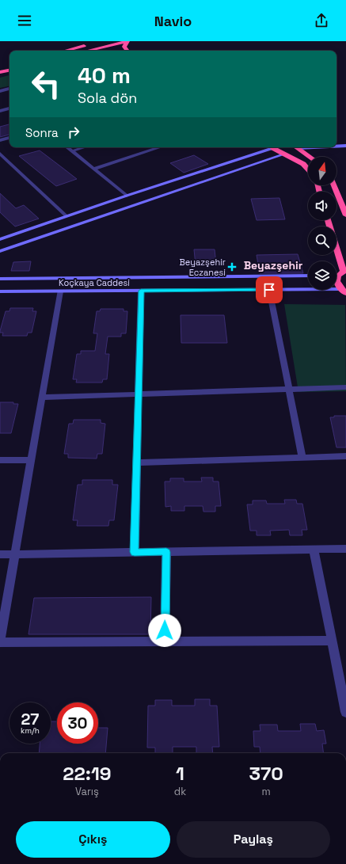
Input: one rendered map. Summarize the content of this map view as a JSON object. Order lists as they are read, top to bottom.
{
  "streets": {
    "main road": ["Koçkaya Caddesi"]
  },
  "districts": ["Beyazşehir"],
  "places": {
    "health": ["Beyazşehir Eczanesi"]
  },
  "north": "top",
  "page": {
    "header": "Navio",
    "turn": ["40 m", "Sola dön"],
    "then": "Sonra",
    "speed": "27 km/h",
    "limit": "30",
    "eta": [
      "22:19",
      "Varış",
      "1",
      "dk",
      "370",
      "m"
    ],
    "buttons": ["Çıkış", "Paylaş"]
  }
}
